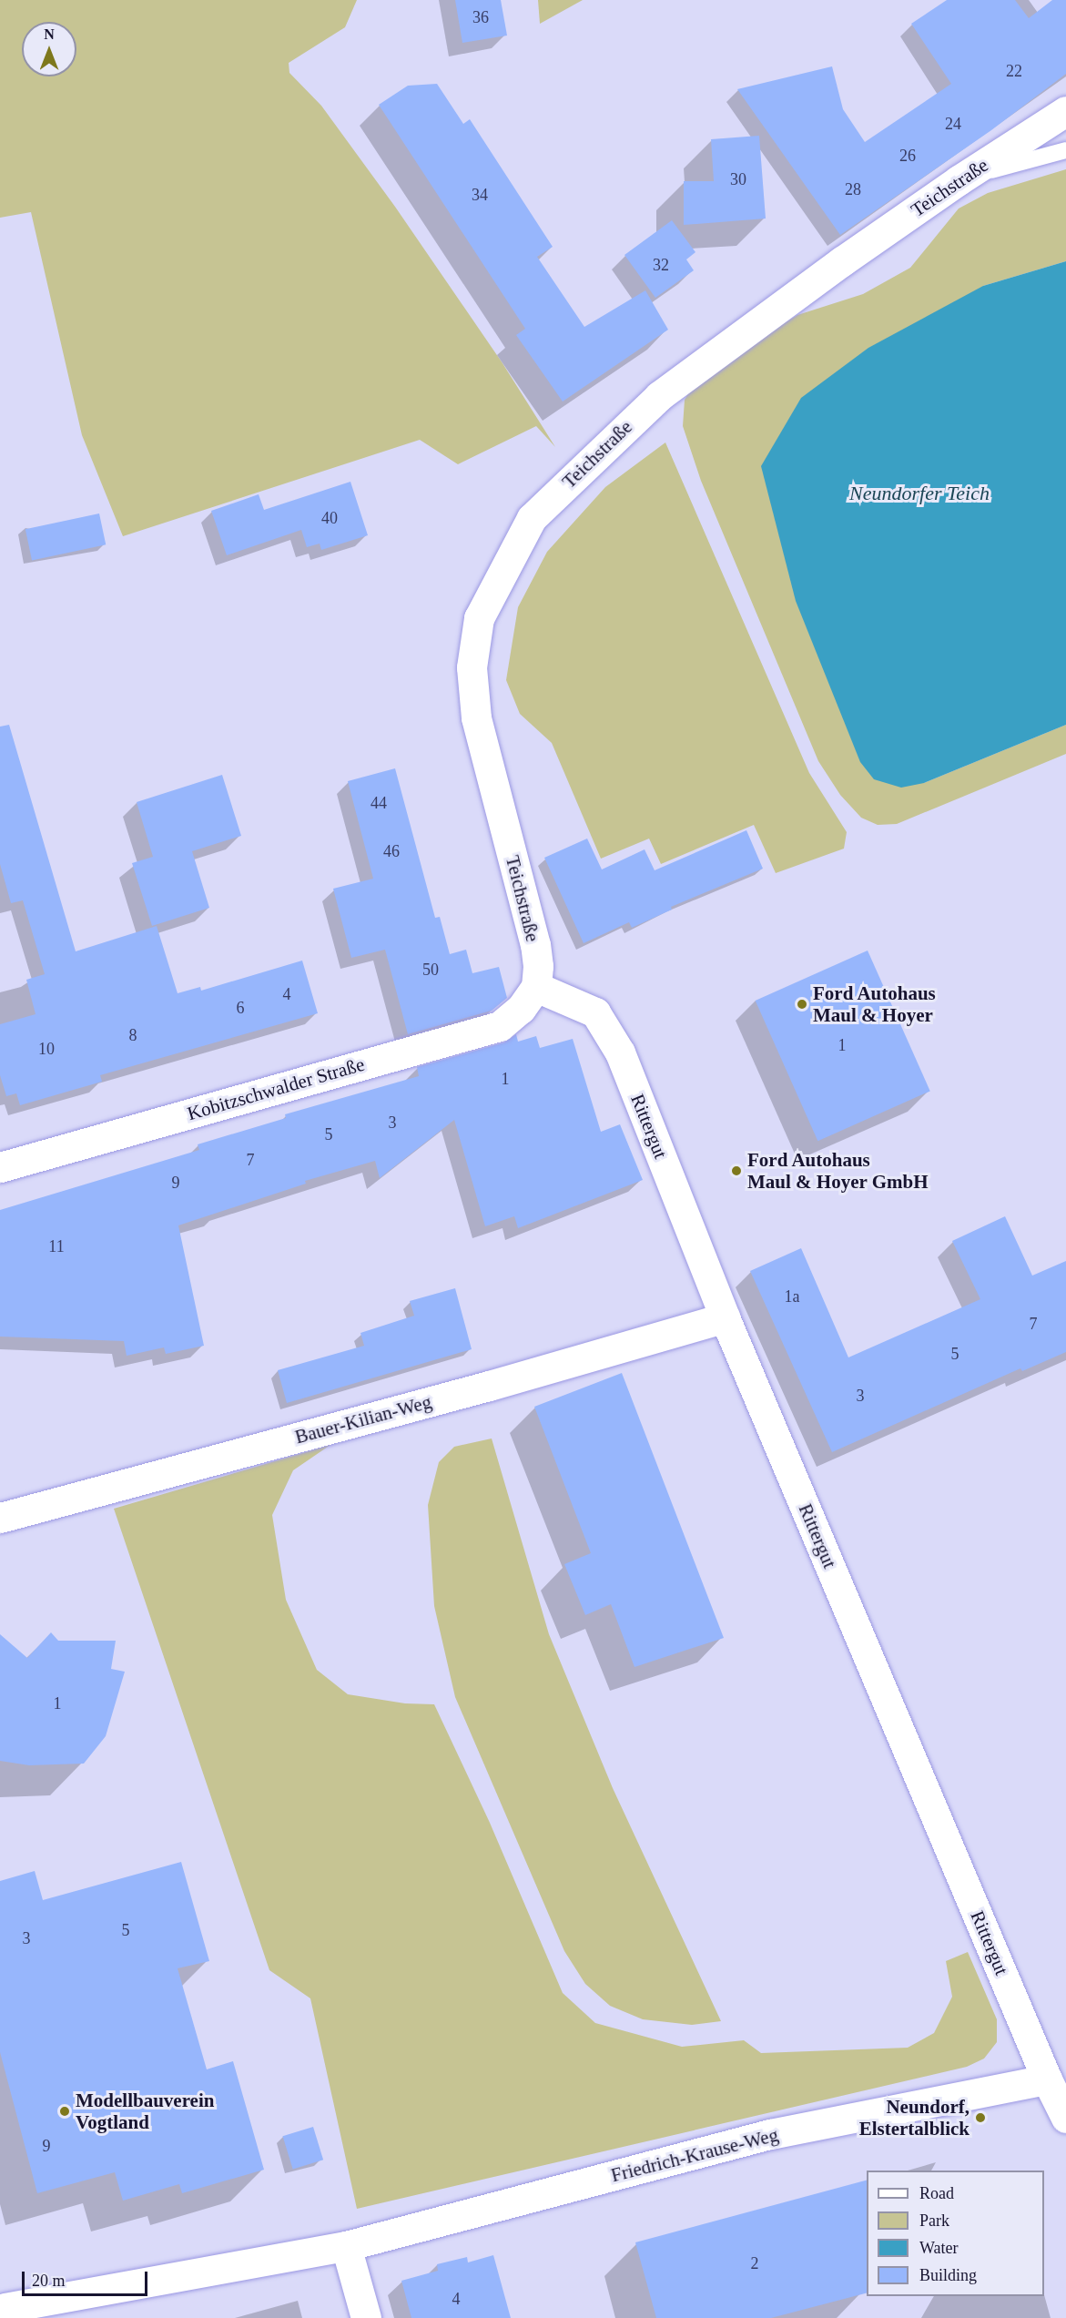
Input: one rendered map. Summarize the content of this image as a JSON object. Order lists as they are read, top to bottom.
{
  "streets": {
    "street": [
      "Teichstraße",
      "Kobitzschwalder Straße",
      "Rittergut",
      "Bauer-Kilian-Weg",
      "Friedrich-Krause-Weg"
    ]
  },
  "crossings": [
    ["Teichstraße", "Kobitzschwalder Straße"],
    ["Teichstraße", "Rittergut"],
    ["Kobitzschwalder Straße", "Rittergut"],
    ["Rittergut", "Bauer-Kilian-Weg"],
    ["Rittergut", "Friedrich-Krause-Weg"]
  ],
  "water": ["Neundorfer Teich"],
  "places": [
    "Ford Autohaus Maul & Hoyer",
    "Ford Autohaus Maul & Hoyer GmbH",
    "Modellbauverein Vogtland",
    "Neundorf, Elstertalblick"
  ],
  "house_numbers": [
    "36",
    "22",
    "24",
    "26",
    "30",
    "28",
    "34",
    "32",
    "40",
    "44",
    "46",
    "50",
    "4",
    "6",
    "8",
    "1",
    "10",
    "1",
    "3",
    "5",
    "7",
    "9",
    "11",
    "1a",
    "7",
    "5",
    "3",
    "1",
    "5",
    "3",
    "9",
    "2",
    "4"
  ],
  "legend": [
    "Road",
    "Park",
    "Water",
    "Building"
  ],
  "scale_bar": "20 m",
  "north": "top"
}
